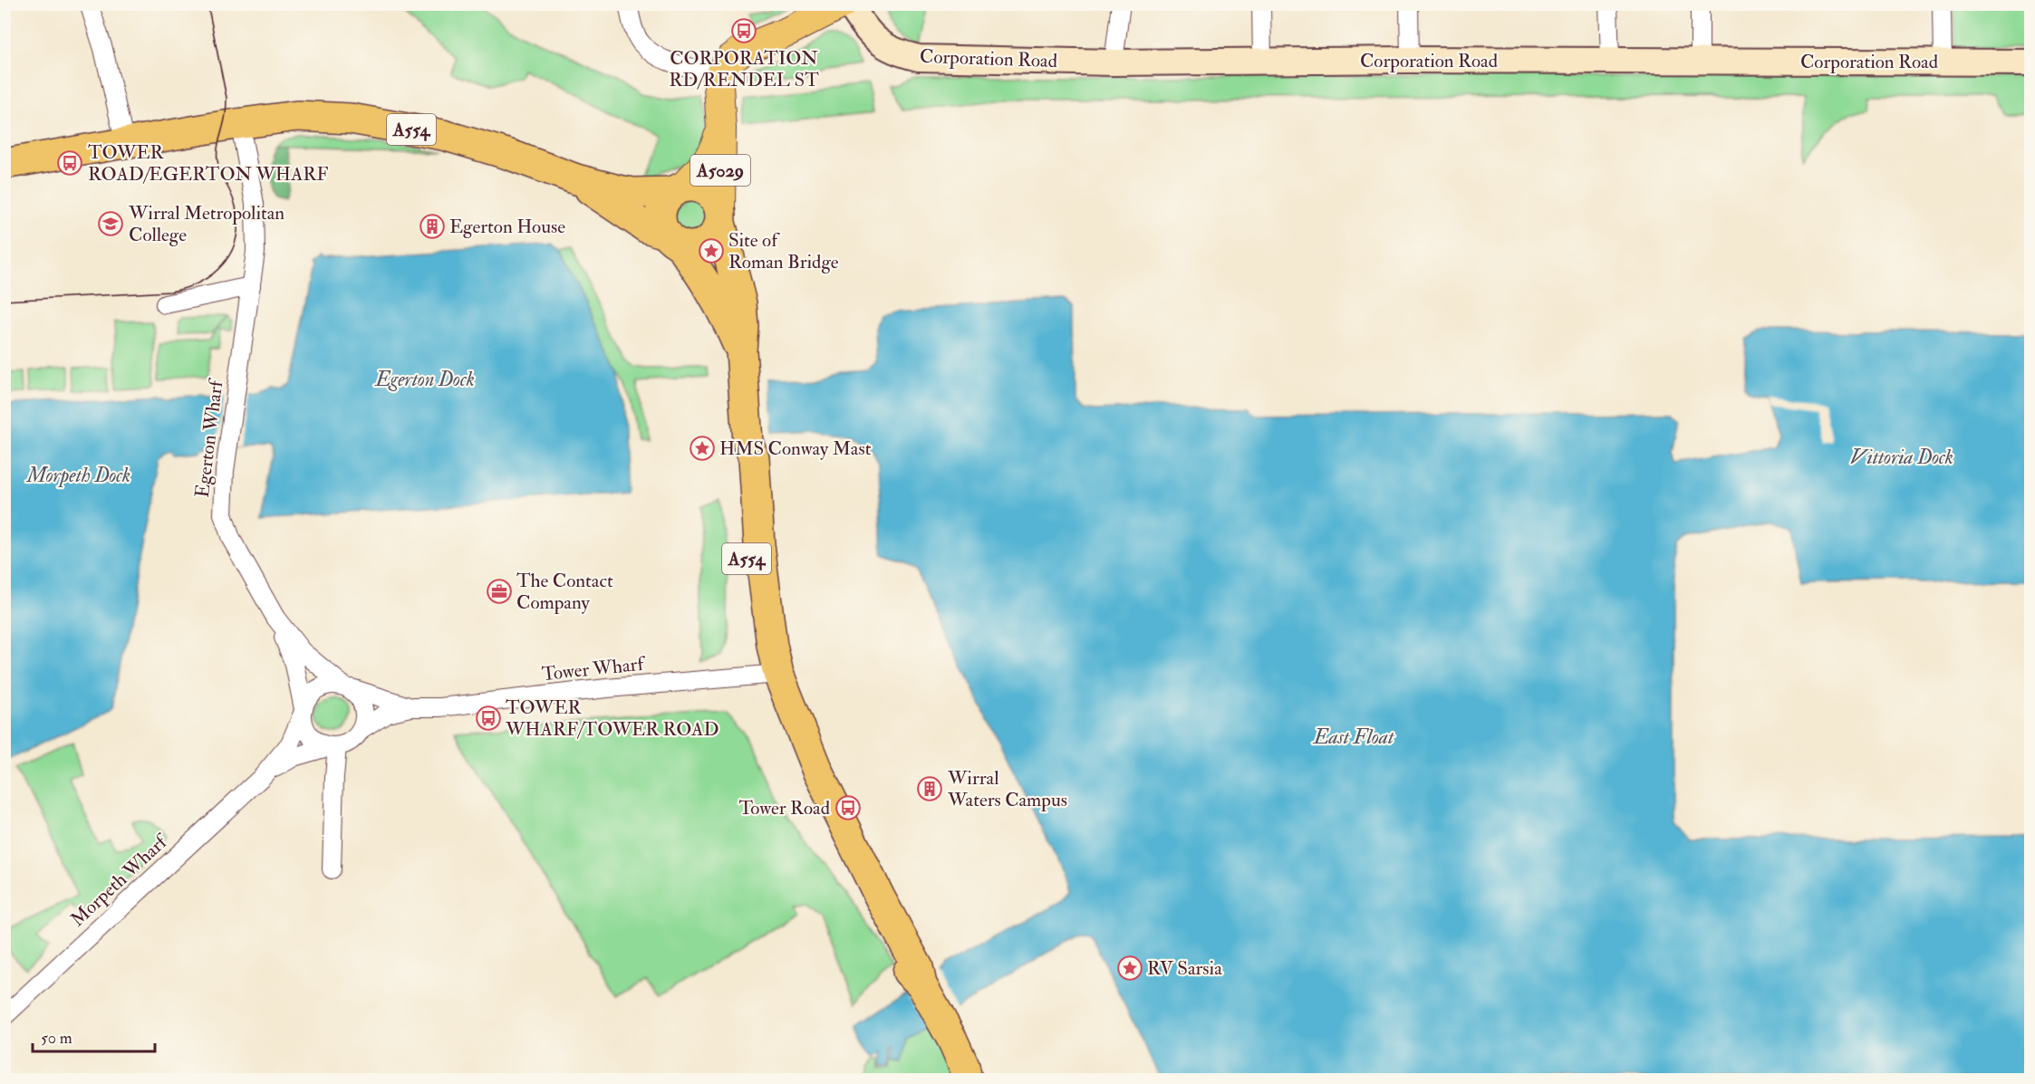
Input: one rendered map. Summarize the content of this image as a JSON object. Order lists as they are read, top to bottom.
{
  "streets": {
    "highway": ["A554"],
    "main road": ["Corporation Road", "A5029"],
    "street": ["Egerton Wharf", "Tower Wharf", "Morpeth Wharf"]
  },
  "crossings": [
    ["A554", "A5029"],
    ["A554", "Egerton Wharf"],
    ["A554", "Tower Wharf"],
    ["Egerton Wharf", "Tower Wharf"],
    ["Egerton Wharf", "Morpeth Wharf"],
    ["Tower Wharf", "Morpeth Wharf"]
  ],
  "water": [
    "Egerton Dock",
    "Vittoria Dock",
    "Morpeth Dock",
    "East Float"
  ],
  "places": {
    "bus stop": [
      "CORPORATION RD/RENDEL ST",
      "TOWER ROAD/EGERTON WHARF",
      "TOWER WHARF/TOWER ROAD",
      "Tower Road"
    ],
    "school or university": ["Wirral Metropolitan College"],
    "building": ["Egerton House", "Wirral Waters Campus"],
    "place": ["Site of Roman Bridge", "HMS Conway Mast", "RV Sarsia"],
    "office": ["The Contact Company"]
  },
  "scale_bar": "50 m"
}
